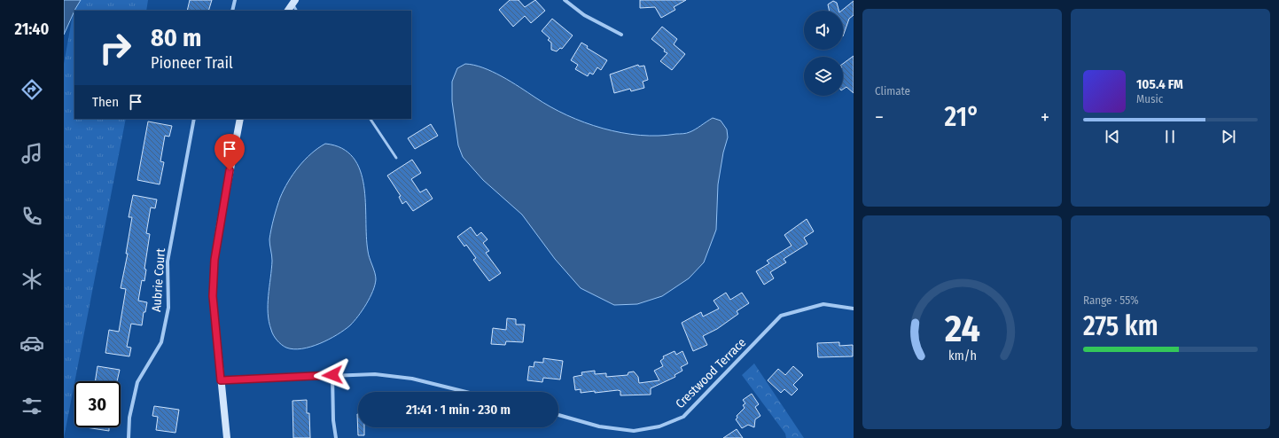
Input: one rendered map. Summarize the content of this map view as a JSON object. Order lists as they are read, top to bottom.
{
  "streets": {
    "street": ["Aubrie Court", "Crestwood Terrace"]
  },
  "page": {
    "tabs": "21:40",
    "tile": [
      "Climate",
      ["Range · 55%", "275 km"]
    ],
    "turn": ["80 m", "Pioneer Trail"],
    "song": ["105.4 FM", "Music"],
    "then": "Then",
    "heat": ["−", "21°", "+"],
    "limit": "30",
    "trip": "21:41 · 1 min · 230 m",
    "gauge": ["24", "km/h"]
  }
}
